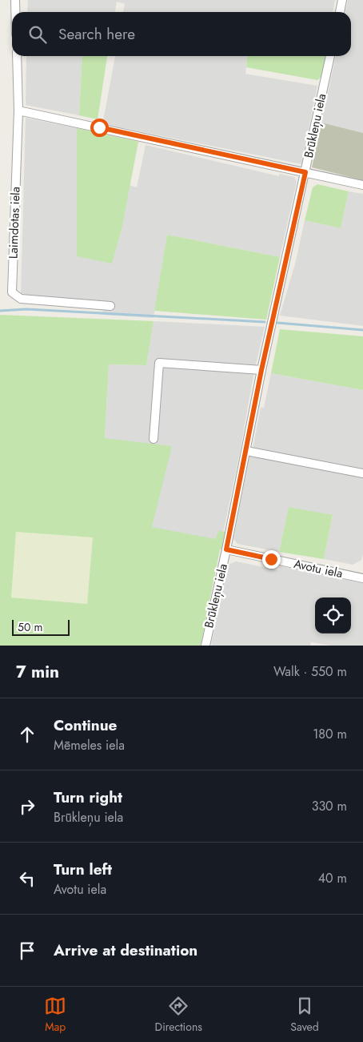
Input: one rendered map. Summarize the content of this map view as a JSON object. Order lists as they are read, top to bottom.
{
  "streets": {
    "street": ["Brūkleņu iela", "Laimdotas iela", "Avotu iela"]
  },
  "crossings": [
    ["Brūkleņu iela", "Avotu iela"]
  ],
  "scale_bar": "50 m",
  "page": {
    "search": "Search here",
    "scale": "50 m",
    "heading": ["7 min", "Walk · 550 m"],
    "list": [
      ["Continue", "Mēmeles iela", "180 m"],
      ["Turn right", "Brūkleņu iela", "330 m"],
      ["Turn left", "Avotu iela", "40 m"],
      "Arrive at destination"
    ],
    "nav": ["Map", "Directions", "Saved"]
  }
}
